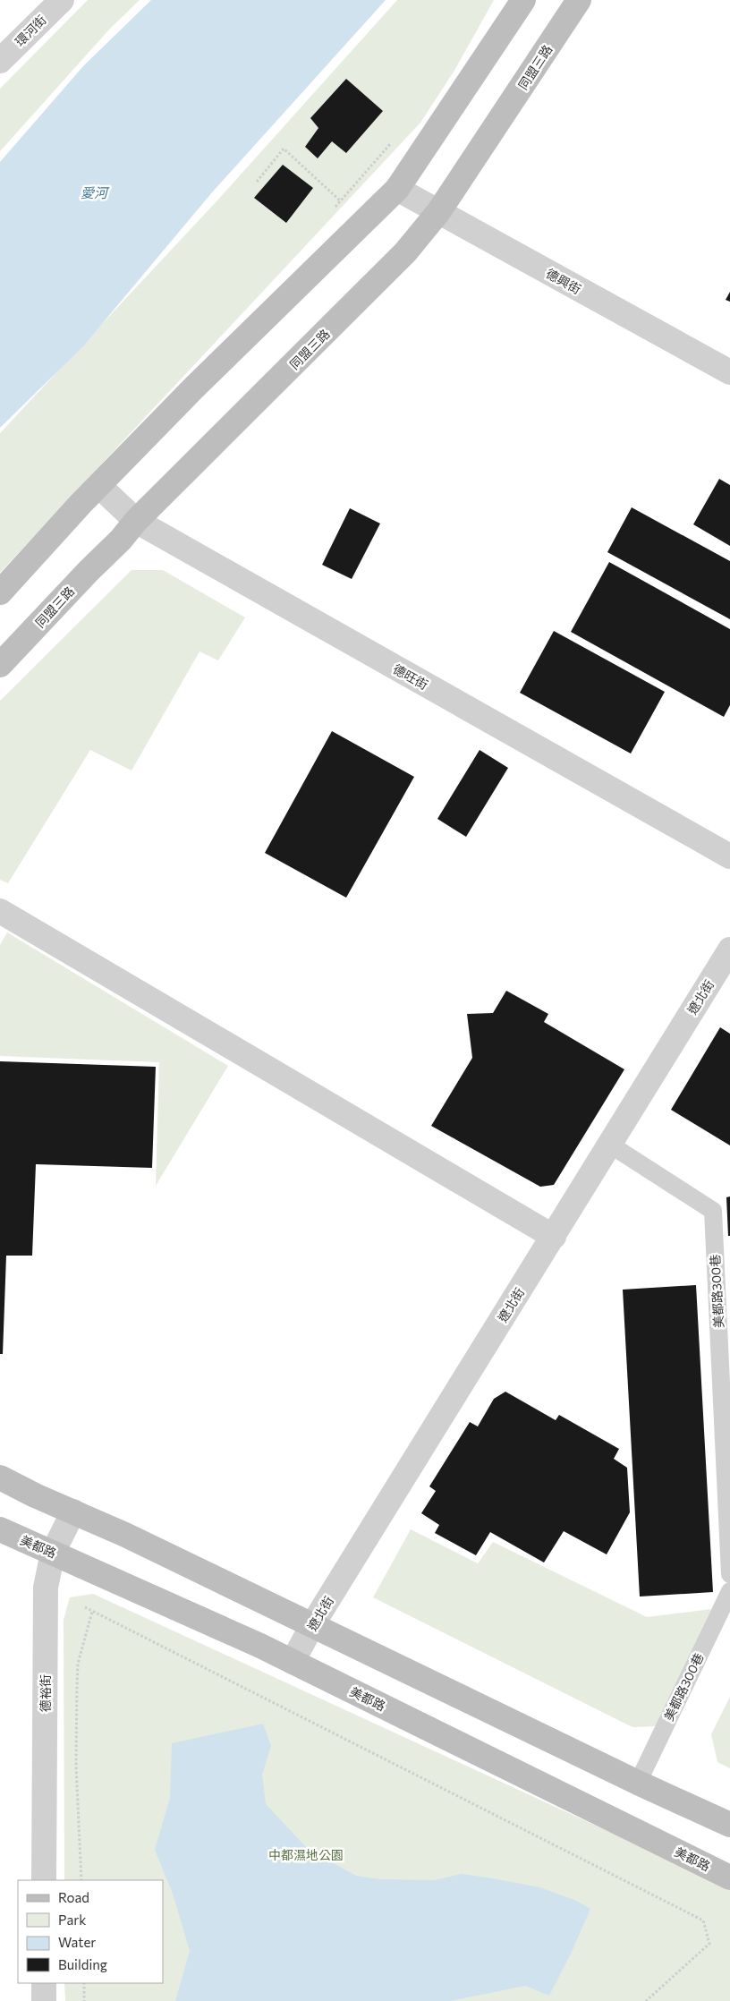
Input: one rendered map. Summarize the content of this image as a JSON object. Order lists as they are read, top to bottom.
{
  "streets": {
    "street": [
      "環河街",
      "同盟三路",
      "德興街",
      "德旺街",
      "遼北街",
      "美都路",
      "德裕街"
    ],
    "lane": ["美都路300巷"]
  },
  "crossings": [
    ["同盟三路", "德興街"],
    ["同盟三路", "德旺街"],
    ["遼北街", "美都路300巷"],
    ["遼北街", "美都路"],
    ["美都路", "德裕街"]
  ],
  "water": ["愛河"],
  "parks": ["中都濕地公園"],
  "legend": [
    "Road",
    "Park",
    "Water",
    "Building"
  ]
}
